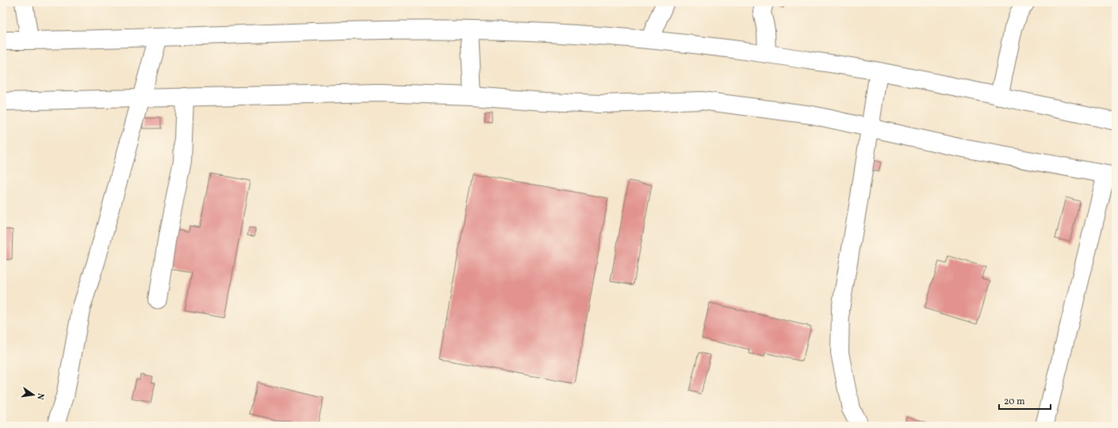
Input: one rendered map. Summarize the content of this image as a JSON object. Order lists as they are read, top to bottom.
{
  "scale_bar": "20 m",
  "north": "right"
}
